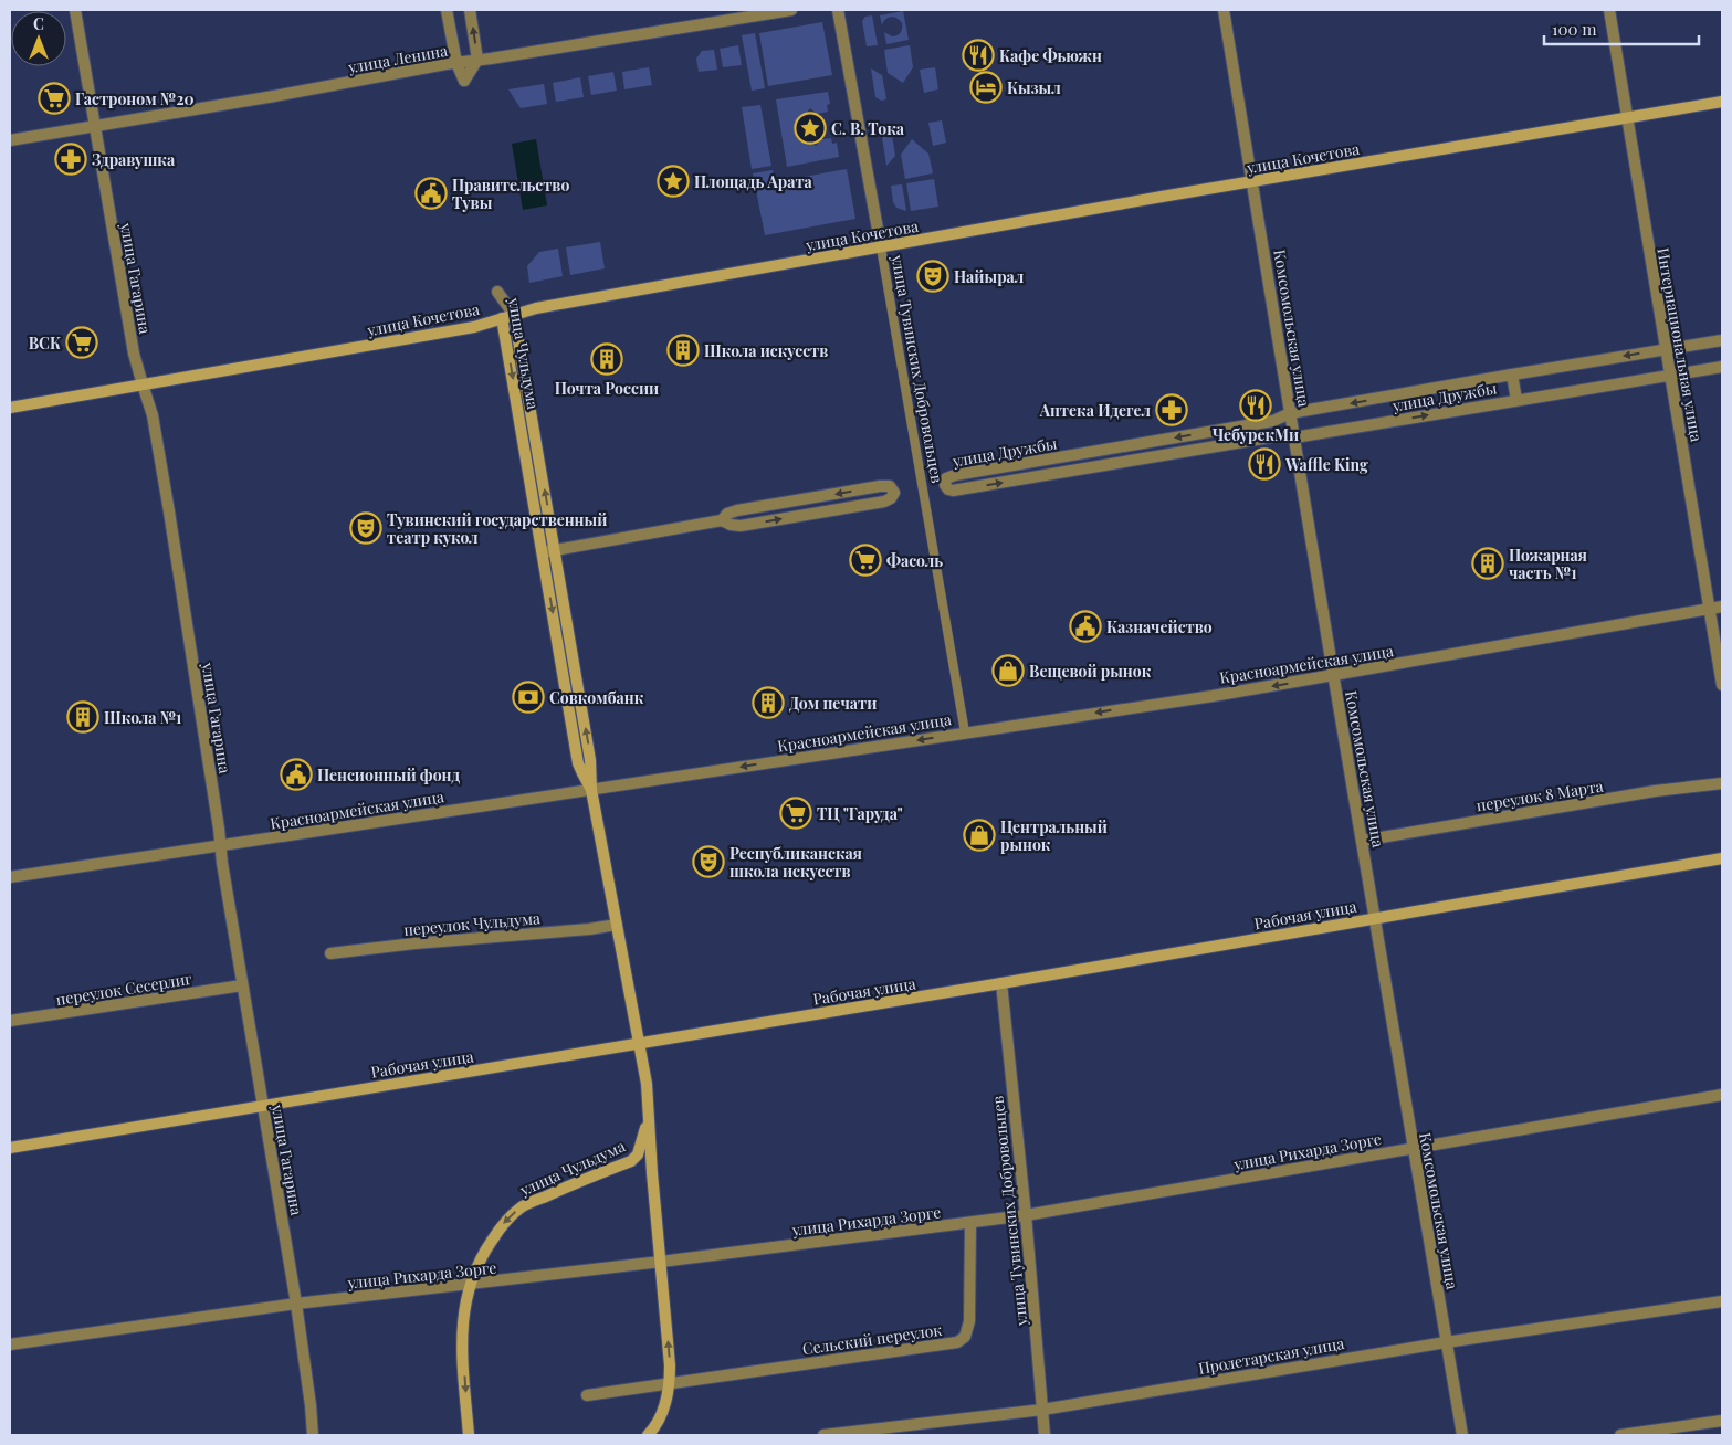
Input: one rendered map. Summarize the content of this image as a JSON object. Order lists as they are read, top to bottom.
{
  "streets": {
    "main road": ["улица Кочетова", "улица Чульдума", "Рабочая улица"],
    "street": [
      "улица Ленина",
      "улица Гагарина",
      "Комсомольская улица",
      "Интернациональная улица",
      "улица Тувинских Добровольцев",
      "улица Дружбы",
      "Красноармейская улица",
      "переулок 8 Марта",
      "переулок Чульдума",
      "переулок Сесерлиг",
      "улица Рихарда Зорге",
      "Сельский переулок",
      "Пролетарская улица"
    ]
  },
  "crossings": [
    ["улица Ленина", "улица Гагарина"],
    ["улица Кочетова", "улица Гагарина"],
    ["улица Кочетова", "Комсомольская улица"],
    ["улица Кочетова", "Интернациональная улица"],
    ["улица Кочетова", "улица Чульдума"],
    ["улица Кочетова", "улица Тувинских Добровольцев"],
    ["улица Гагарина", "Красноармейская улица"],
    ["улица Гагарина", "Рабочая улица"],
    ["улица Гагарина", "переулок Сесерлиг"],
    ["улица Гагарина", "улица Рихарда Зорге"],
    ["Комсомольская улица", "улица Дружбы"],
    ["Комсомольская улица", "Красноармейская улица"],
    ["Комсомольская улица", "переулок 8 Марта"],
    ["Комсомольская улица", "Рабочая улица"],
    ["Комсомольская улица", "улица Рихарда Зорге"],
    ["Комсомольская улица", "Пролетарская улица"],
    ["Интернациональная улица", "улица Дружбы"],
    ["Интернациональная улица", "Красноармейская улица"],
    ["улица Чульдума", "Красноармейская улица"],
    ["улица Чульдума", "Рабочая улица"],
    ["улица Чульдума", "переулок Чульдума"],
    ["улица Чульдума", "улица Рихарда Зорге"],
    ["улица Чульдума", "Сельский переулок"],
    ["улица Тувинских Добровольцев", "Красноармейская улица"],
    ["улица Тувинских Добровольцев", "Рабочая улица"],
    ["улица Тувинских Добровольцев", "улица Рихарда Зорге"],
    ["улица Тувинских Добровольцев", "Пролетарская улица"],
    ["улица Рихарда Зорге", "Сельский переулок"]
  ],
  "one_way": ["Красноармейская улица"],
  "places": {
    "restaurant": ["Кафе Фьюжн", "ЧебурекМи", "Waffle King"],
    "hotel": ["Кызыл"],
    "supermarket": [
      "Гастроном №20",
      "ВСК",
      "Фасоль",
      "ТЦ \"Гаруда\""
    ],
    "place": ["С. В. Тока", "Площадь Арата"],
    "pharmacy": ["Здравушка", "Аптека Идегел"],
    "public building": ["Правительство Тувы", "Казначейство", "Пенсионный фонд"],
    "theatre": ["Найырал", "Тувинский государственный театр кукол", "Республиканская школа искусств"],
    "building": [
      "Школа искусств",
      "Почта России",
      "Пожарная часть №1",
      "Дом печати",
      "Школа №1"
    ],
    "shop": ["Вещевой рынок", "Центральный рынок"],
    "bank": ["Совкомбанк"]
  },
  "scale_bar": "100 m",
  "north": "top"
}
